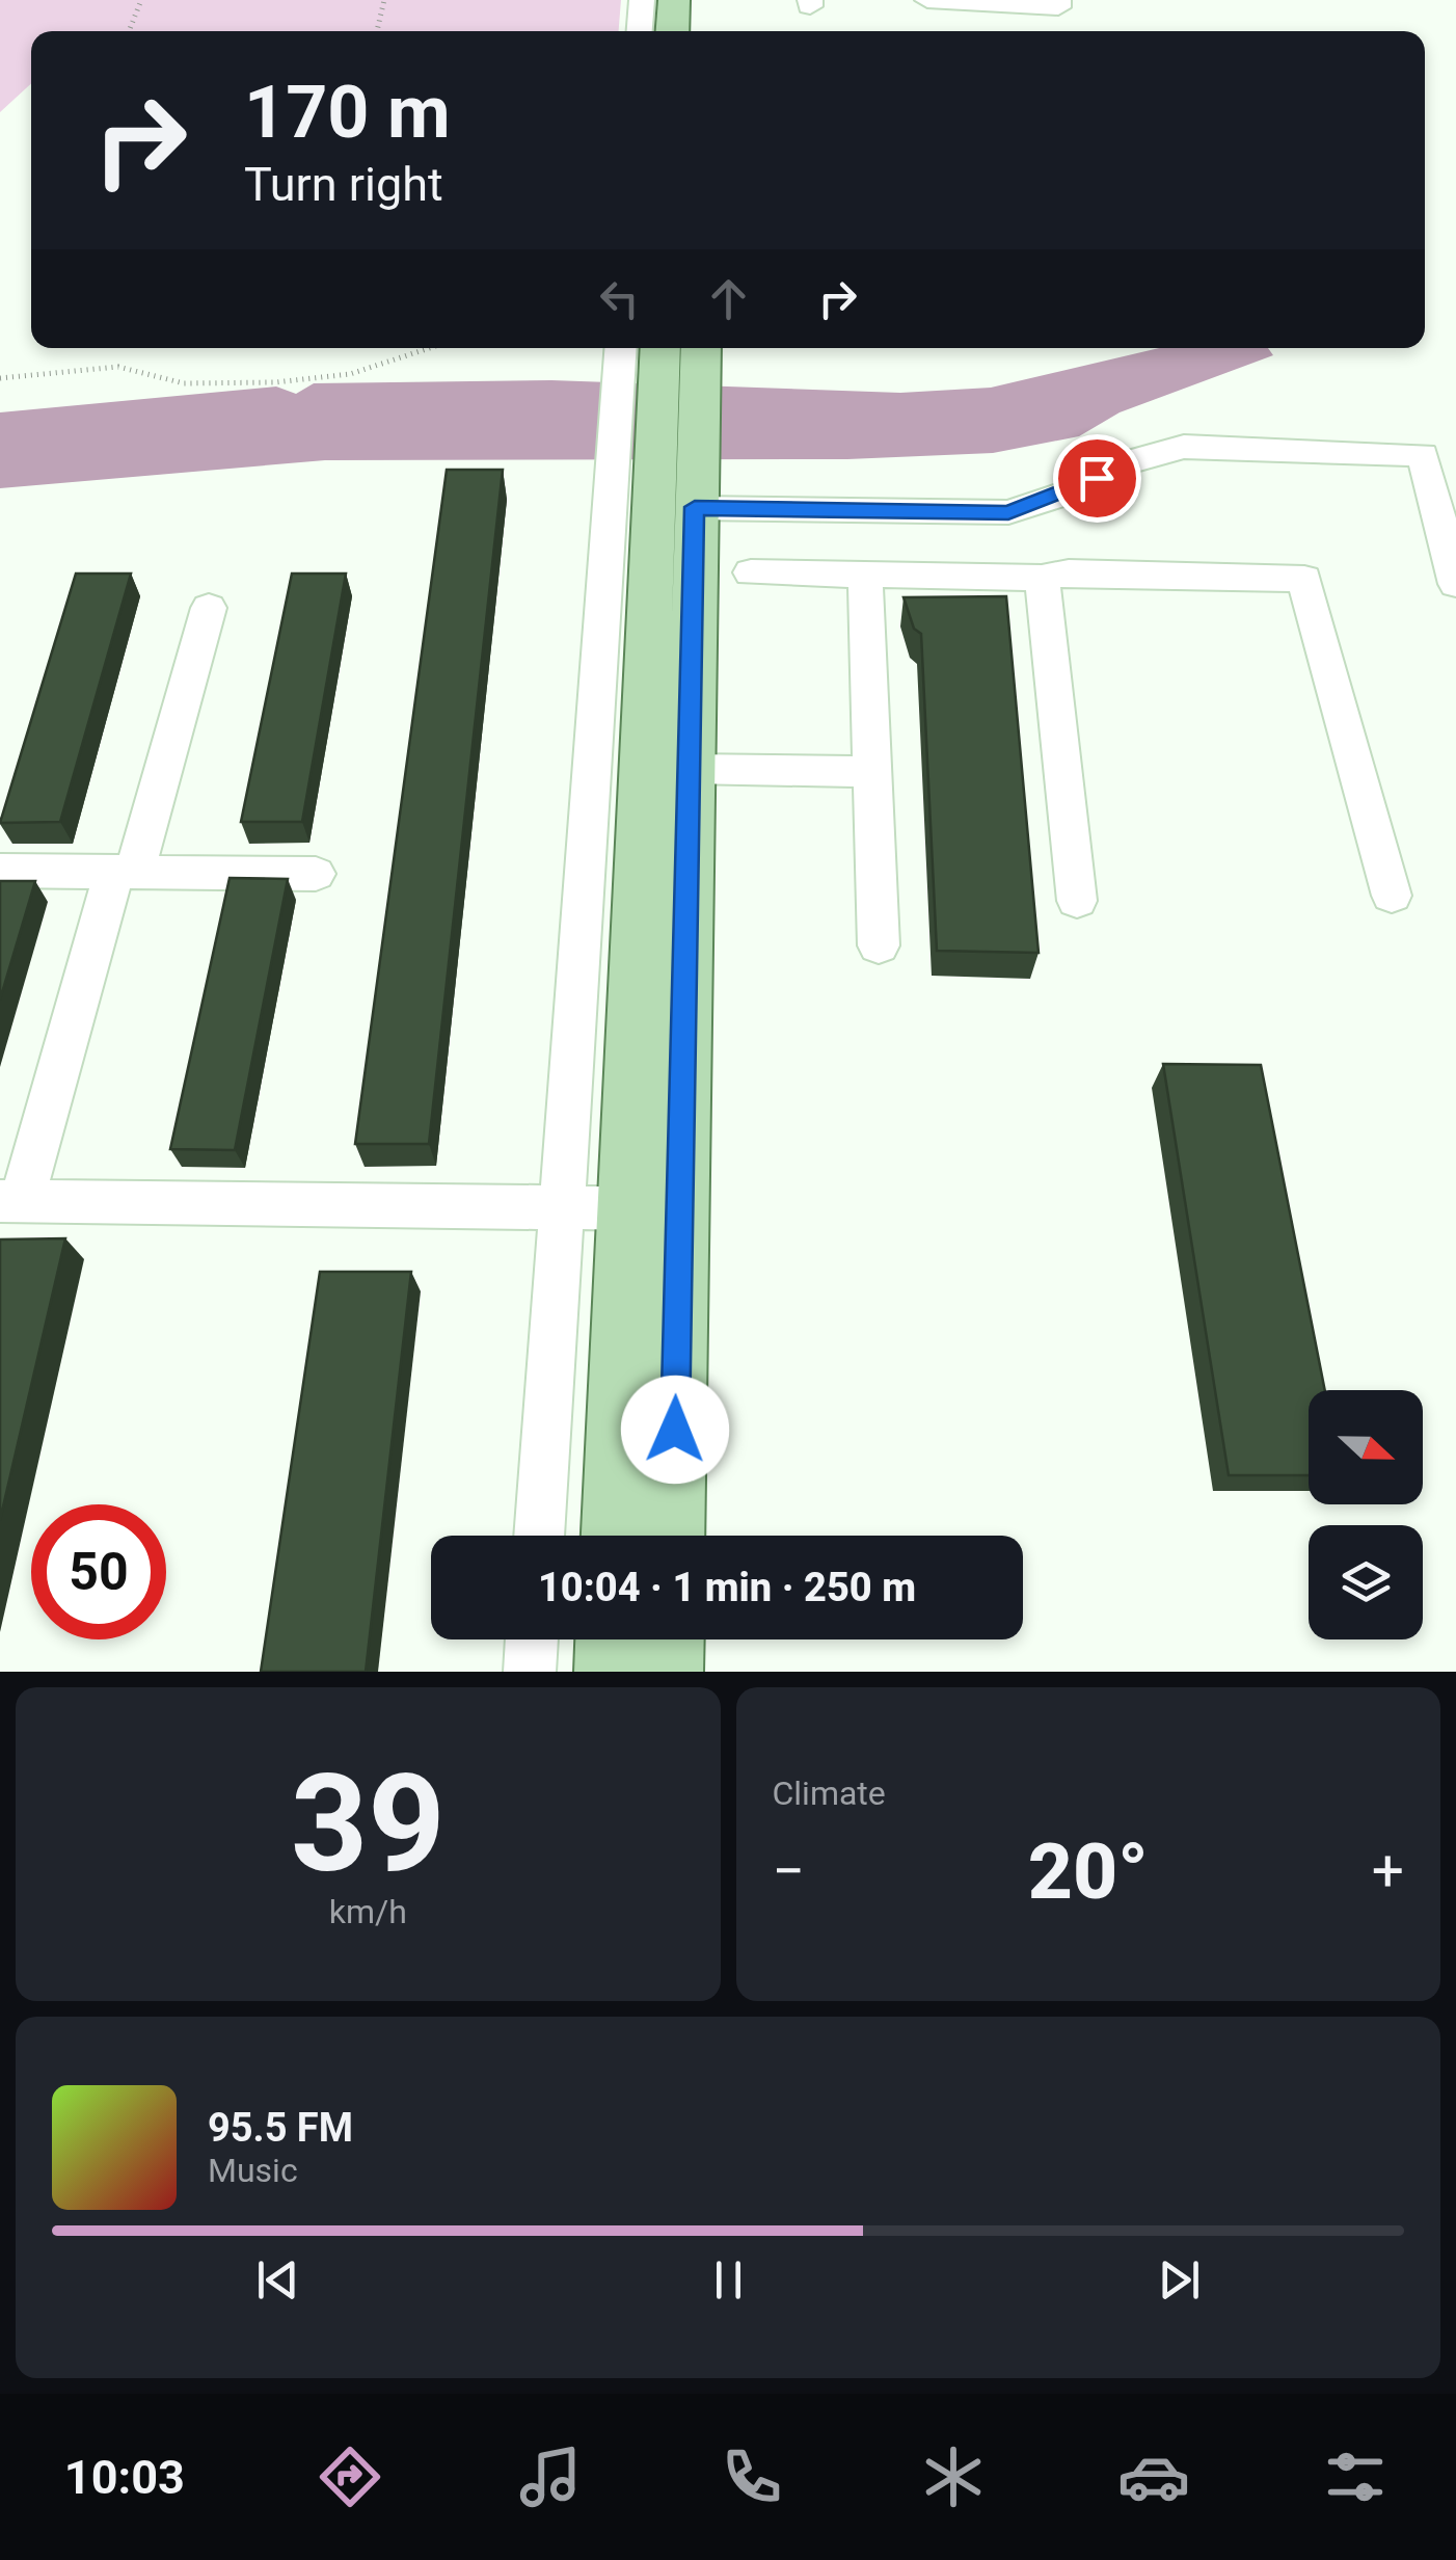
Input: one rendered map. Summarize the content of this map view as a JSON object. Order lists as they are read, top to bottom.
{
  "north": "right",
  "page": {
    "turn": ["170 m", "Turn right"],
    "limit": "50",
    "trip": "10:04 · 1 min · 250 m",
    "tile": [
      ["39", "km/h"],
      "Climate"
    ],
    "heat": ["−", "20°", "+"],
    "song": ["95.5 FM", "Music"],
    "tabs": "10:03"
  }
}
